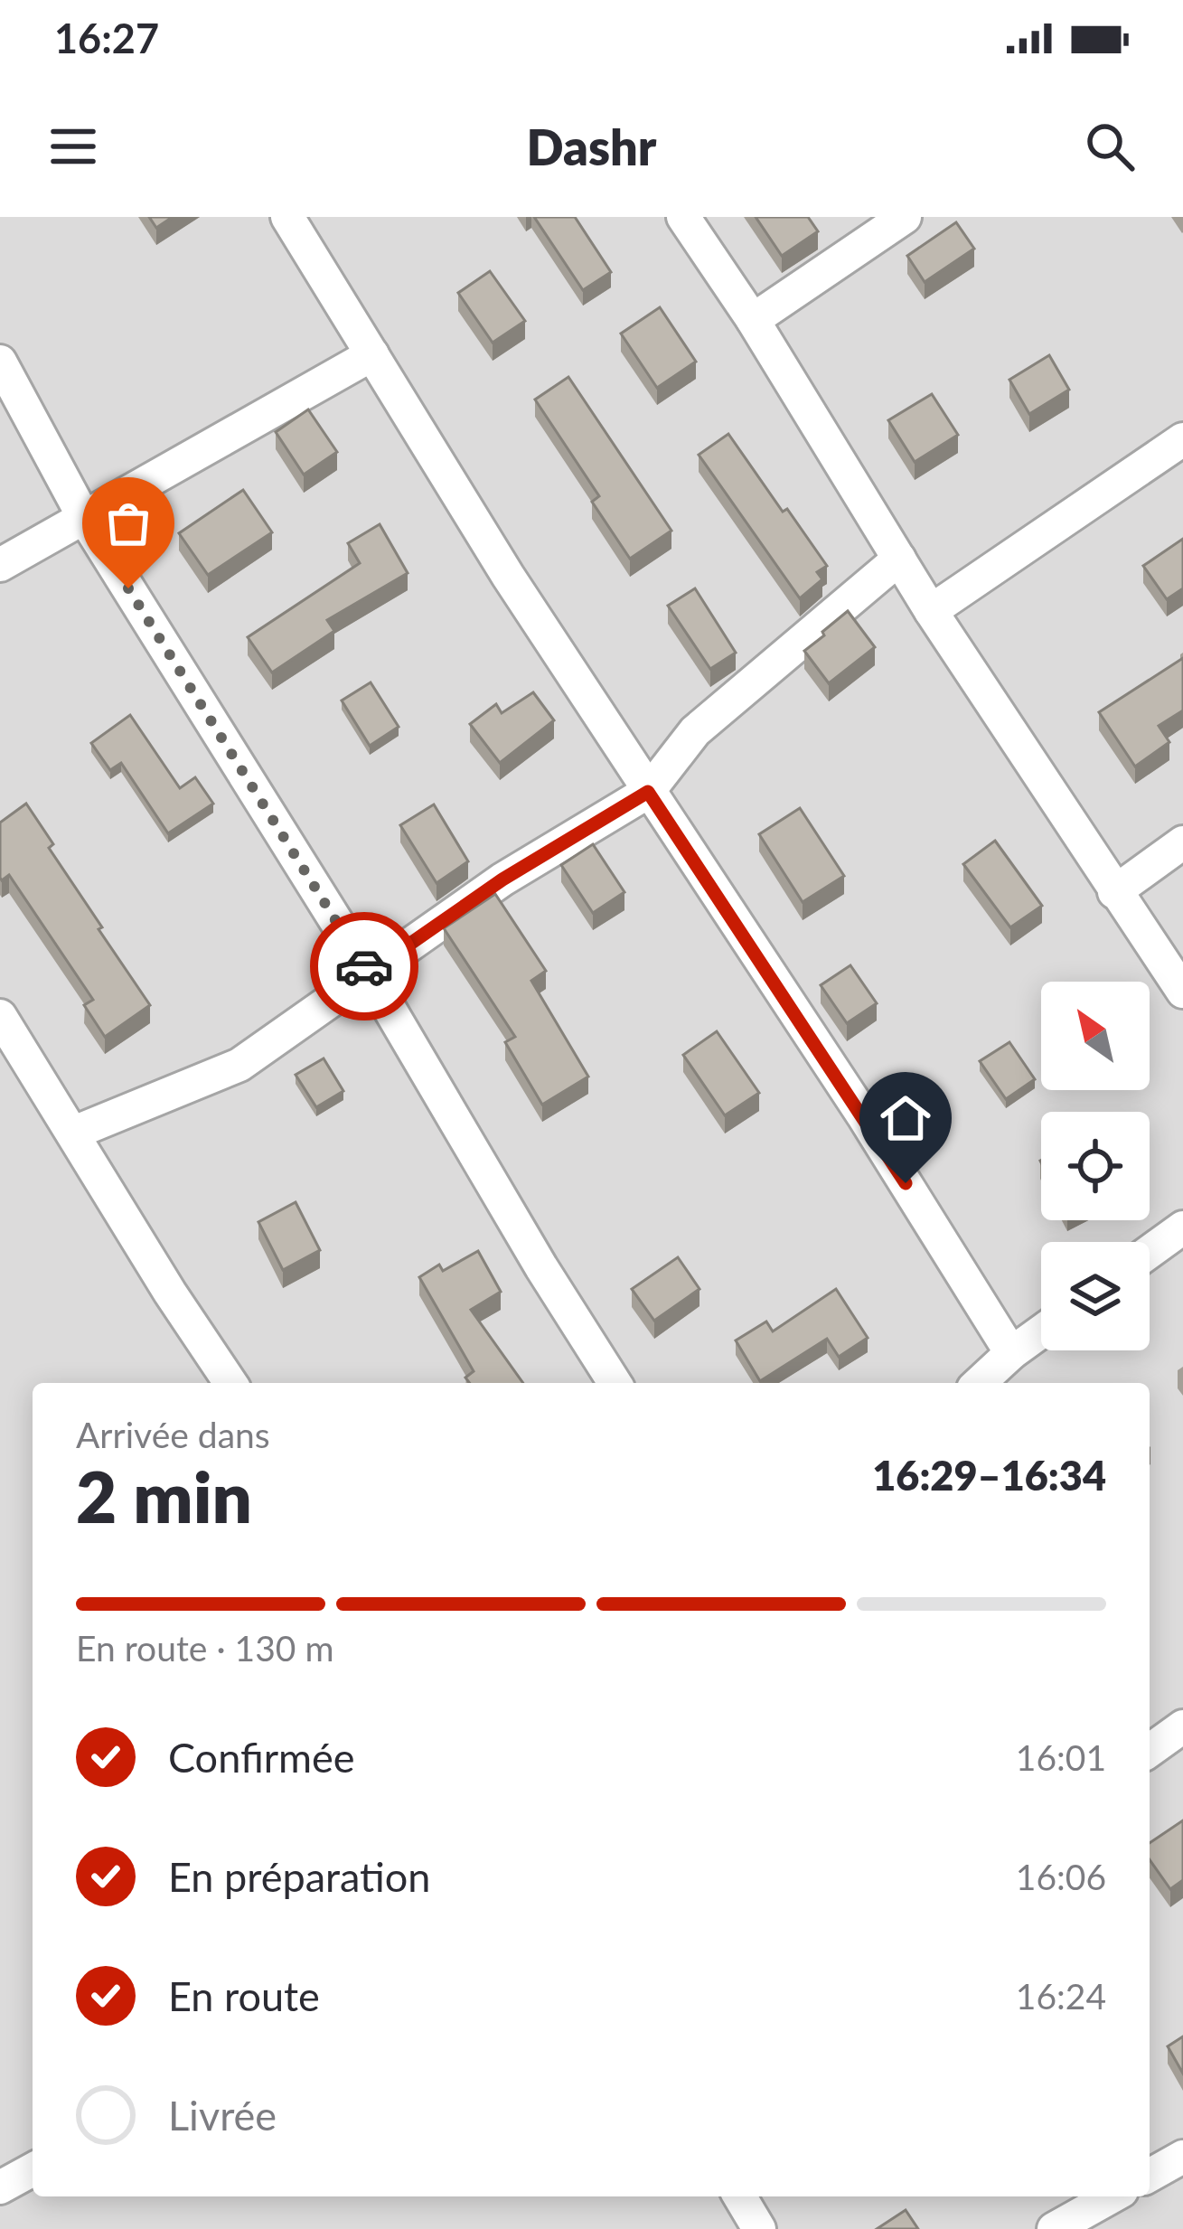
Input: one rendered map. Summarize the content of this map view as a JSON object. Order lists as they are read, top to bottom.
{
  "north": "top left",
  "page": {
    "status": "16:27",
    "header": "Dashr",
    "heading": ["2 min", "Arrivée dans", "16:29–16:34"],
    "bar": "En route · 130 m",
    "list": [
      ["Confirmée", "16:01"],
      ["En préparation", "16:06"],
      ["En route", "16:24"],
      "Livrée"
    ]
  }
}
